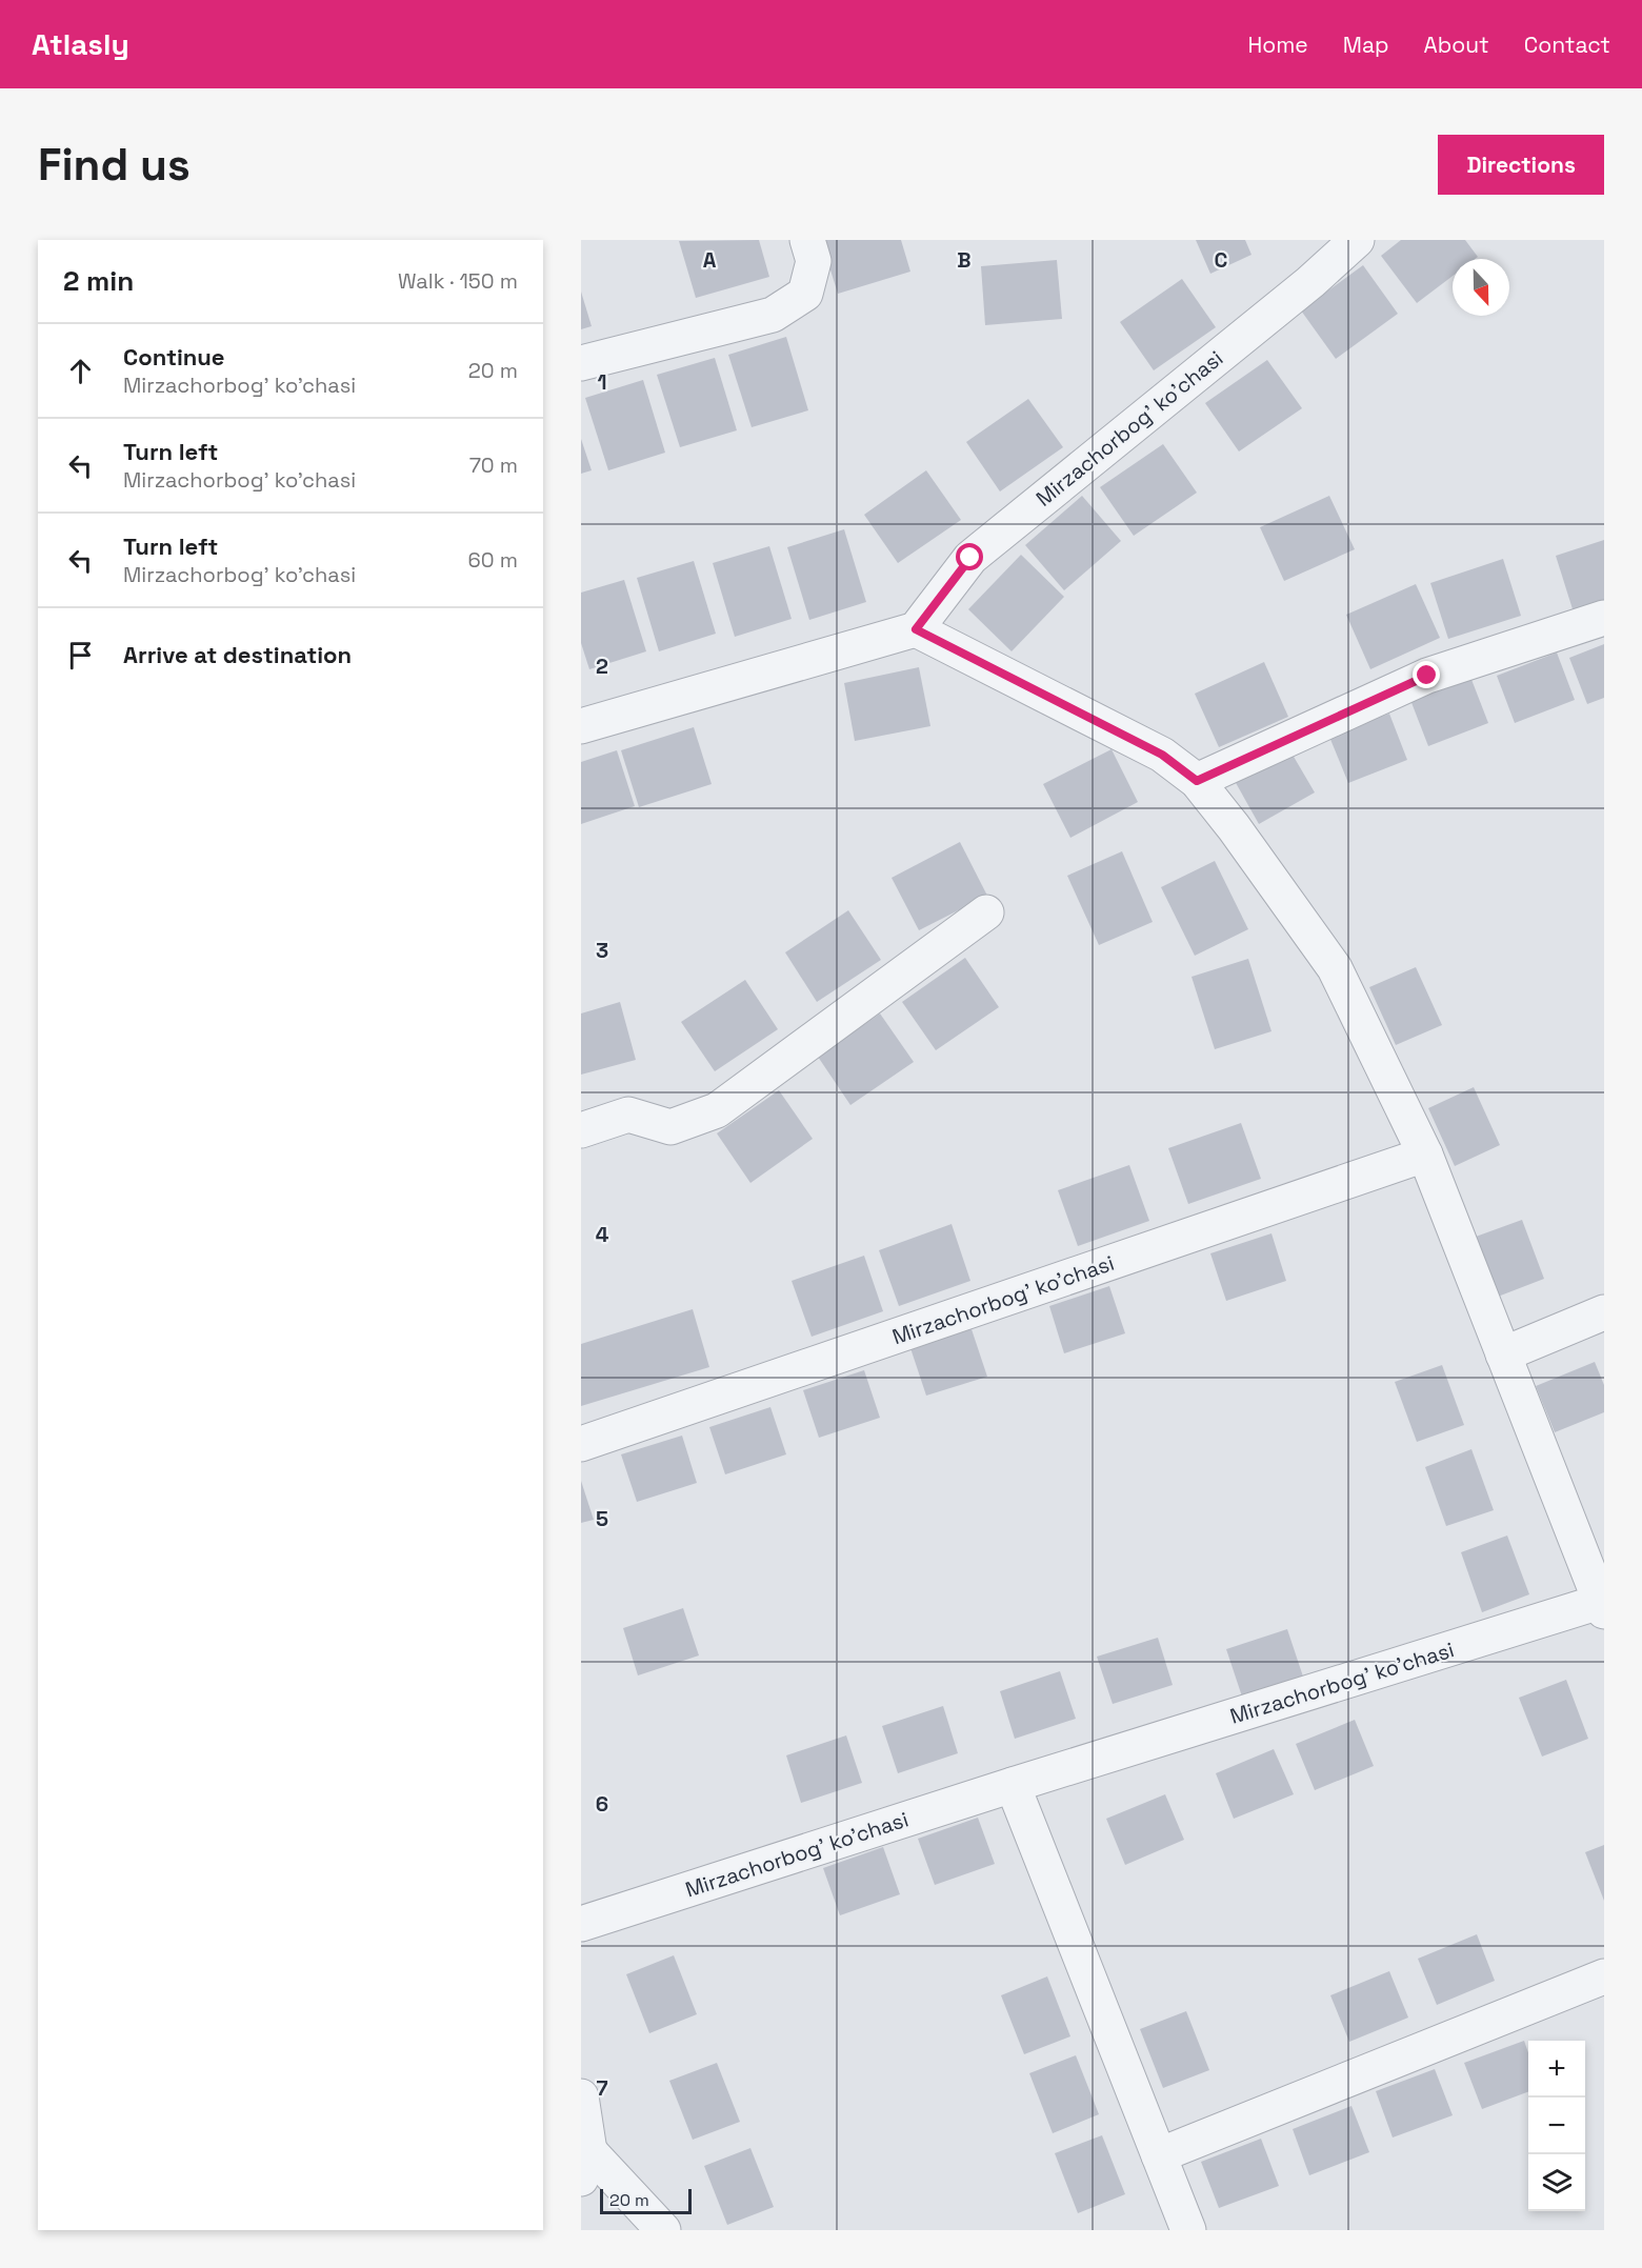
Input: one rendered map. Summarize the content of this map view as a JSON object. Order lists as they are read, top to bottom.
{
  "streets": {
    "street": ["Mirzachorbog' ko'chasi"]
  },
  "scale_bar": "20 m",
  "north": "bottom",
  "page": {
    "header": "Atlasly",
    "nav": [
      "Home",
      "Map",
      "About",
      "Contact"
    ],
    "buttons": "Directions",
    "title": "Find us",
    "heading": ["2 min", "Walk · 150 m"],
    "list": [
      ["Continue", "Mirzachorbog' ko'chasi", "20 m"],
      ["Turn left", "Mirzachorbog' ko'chasi", "70 m"],
      ["Turn left", "Mirzachorbog' ko'chasi", "60 m"],
      "Arrive at destination"
    ],
    "map_buttons": ["+", "−"],
    "scale": "20 m"
  },
  "grid": {
    "columns": ["A", "B", "C"],
    "rows": [
      "1",
      "2",
      "3",
      "4",
      "5",
      "6",
      "7"
    ]
  }
}
